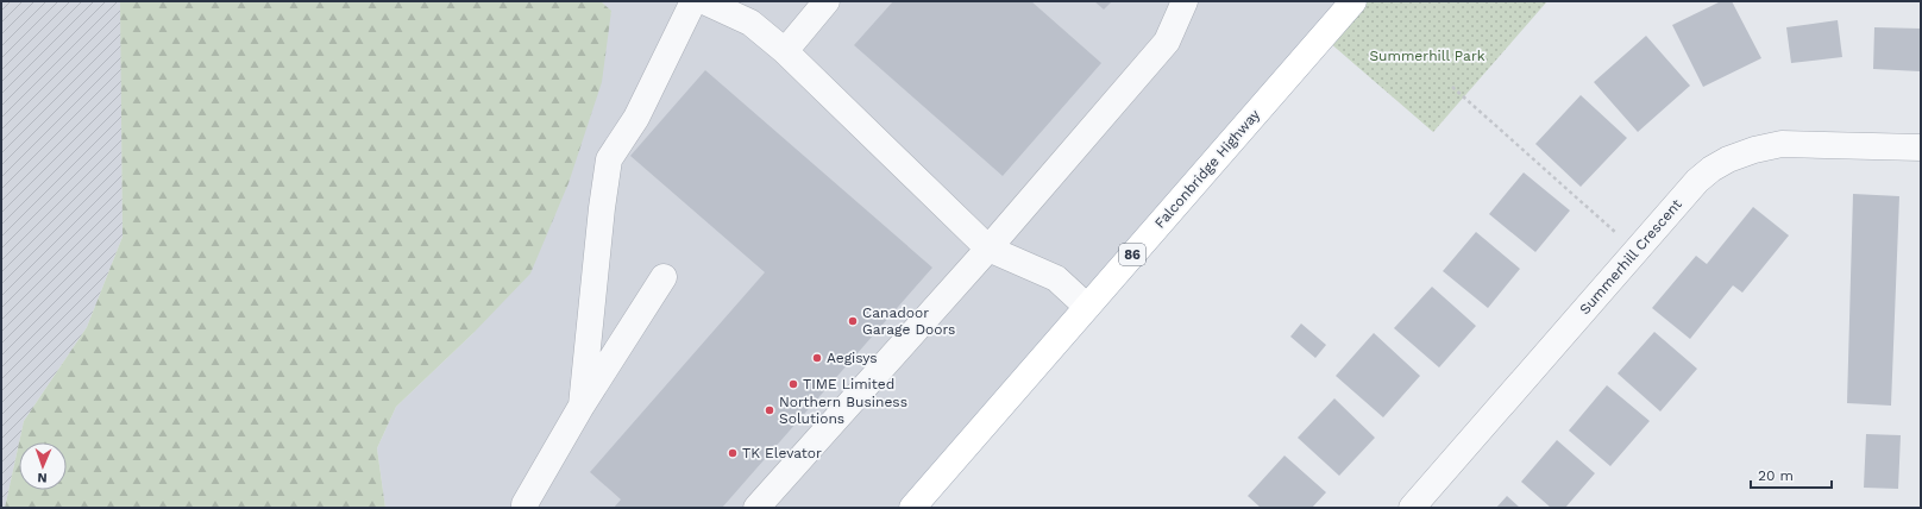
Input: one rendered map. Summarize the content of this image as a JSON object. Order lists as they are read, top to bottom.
{
  "streets": {
    "main road": ["Falconbridge Highway", "86"],
    "street": ["Summerhill Crescent"]
  },
  "parks": ["Summerhill Park"],
  "places": [
    "Canadoor Garage Doors",
    "Aegisys",
    "TIME Limited",
    "Northern Business Solutions",
    "TK Elevator"
  ],
  "scale_bar": "20 m",
  "north": "bottom"
}
